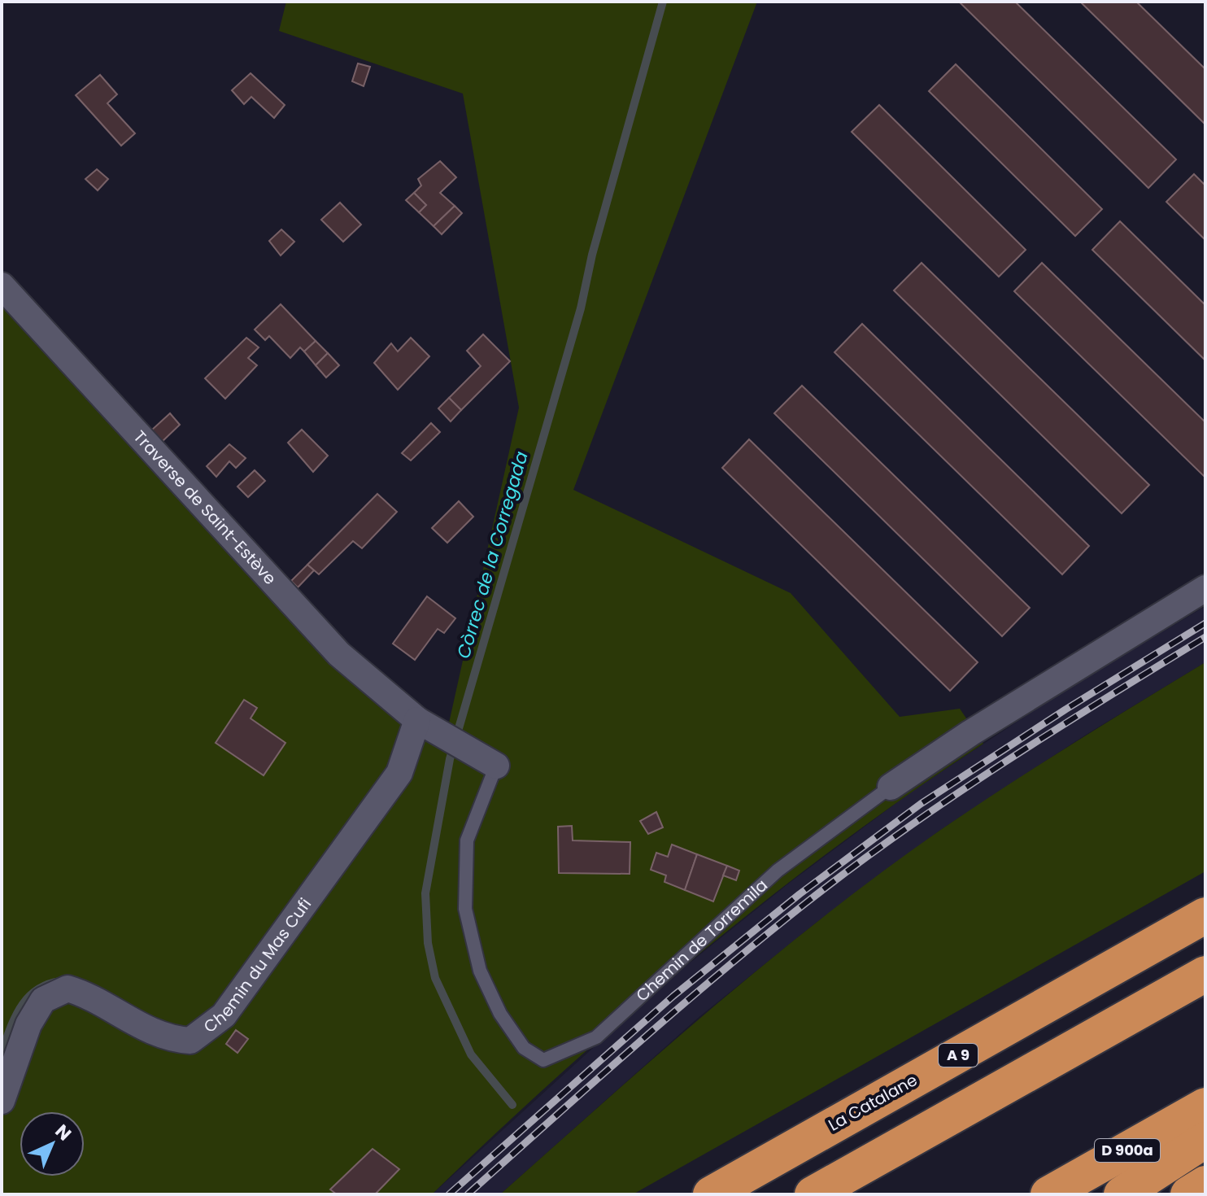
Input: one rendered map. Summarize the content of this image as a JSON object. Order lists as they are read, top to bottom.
{
  "streets": {
    "highway": ["A 9", "La Catalane", "D 900a"],
    "street": ["Traverse de Saint-Estève", "Chemin de Torremila", "Chemin du Mas Cufi"]
  },
  "crossings": [
    ["Traverse de Saint-Estève", "Chemin de Torremila"],
    ["Traverse de Saint-Estève", "Chemin du Mas Cufi"],
    ["Chemin de Torremila", "Chemin du Mas Cufi"]
  ],
  "water": ["Còrrec de la Corregada"],
  "north": "top right"
}
